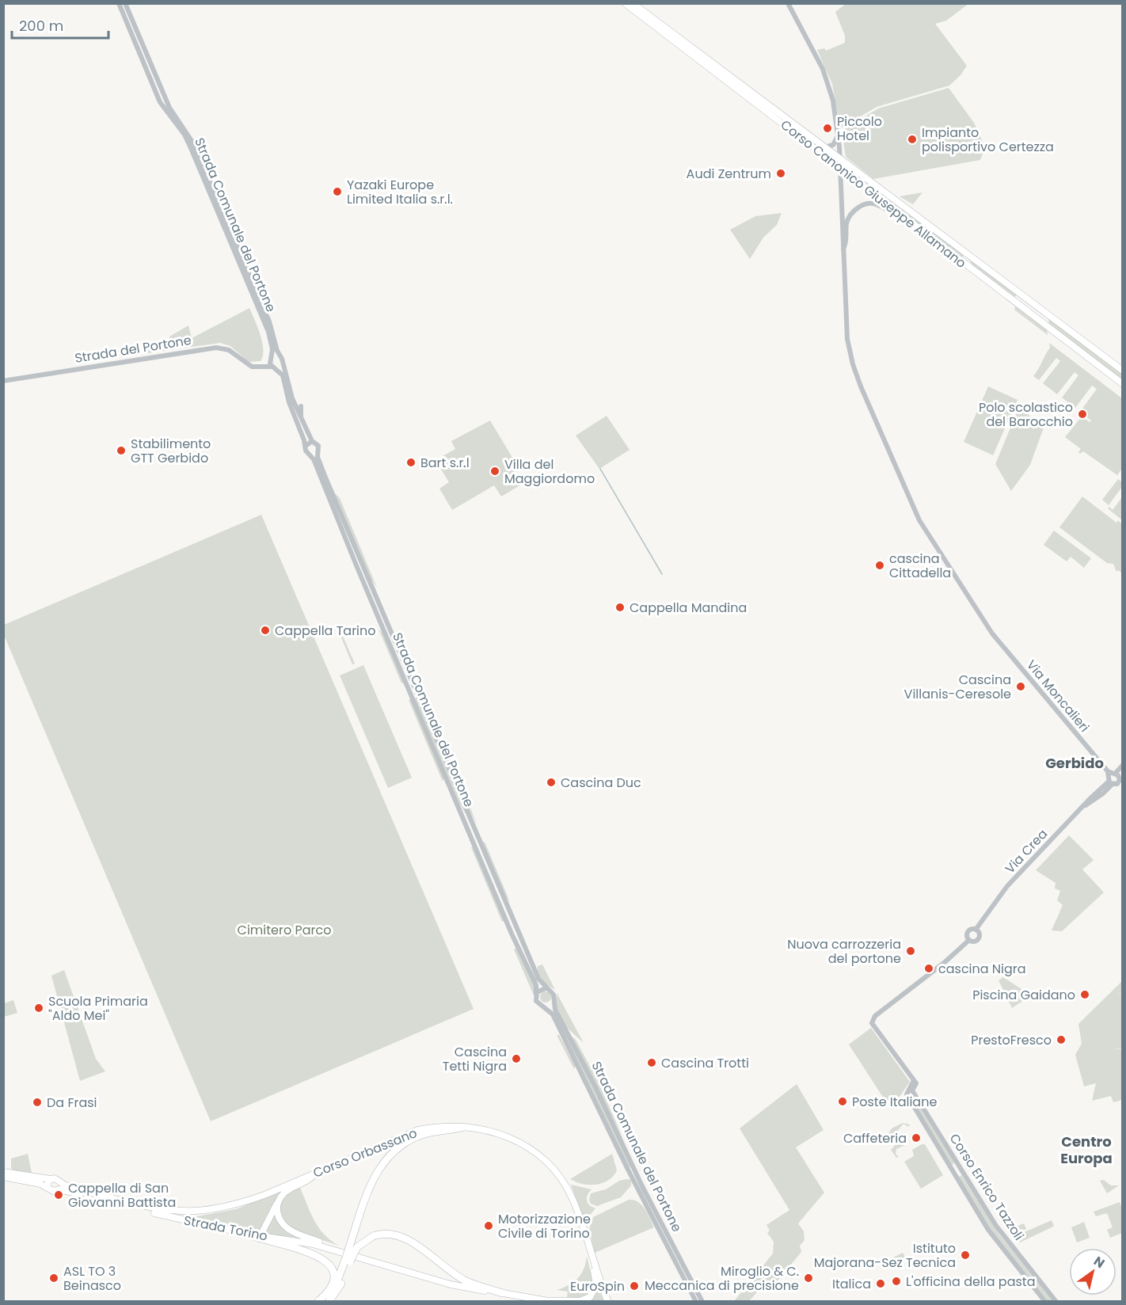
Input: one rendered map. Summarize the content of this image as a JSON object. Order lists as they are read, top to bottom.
{
  "streets": {
    "main road": ["Corso Canonico Giuseppe Allamano", "Corso Orbassano", "Strada Torino"],
    "street": [
      "Strada Comunale del Portone",
      "Strada del Portone",
      "Via Moncalieri",
      "Via Crea",
      "Corso Enrico Tazzoli"
    ]
  },
  "crossings": [
    ["Via Moncalieri", "Via Crea"],
    ["Corso Orbassano", "Strada Torino"]
  ],
  "districts": ["Gerbido", "Centro Europa"],
  "parks": ["Cimitero Parco"],
  "places": [
    "Piccolo Hotel",
    "Impianto polisportivo Certezza",
    "Audi Zentrum",
    "Yazaki Europe Limited Italia s.r.l.",
    "Polo scolastico del Barocchio",
    "Stabilimento GTT Gerbido",
    "Bart s.r.l",
    "Villa del Maggiordomo",
    "cascina Cittadella",
    "Cappella Mandina",
    "Cappella Tarino",
    "Cascina Villanis-Ceresole",
    "Cascina Duc",
    "Nuova carrozzeria del portone",
    "cascina Nigra",
    "Piscina Gaidano",
    "Scuola Primaria \"Aldo Mei\"",
    "PrestoFresco",
    "Cascina Tetti Nigra",
    "Cascina Trotti",
    "Poste Italiane",
    "Da Frasi",
    "Caffeteria",
    "Cappella di San Giovanni Battista",
    "Motorizzazione Civile di Torino",
    "Istituto Majorana-Sez Tecnica",
    "ASL TO 3 Beinasco",
    "Miroglio & C. Meccanica di precisione",
    "L'officina della pasta",
    "Italica",
    "EuroSpin"
  ],
  "scale_bar": "200 m",
  "north": "top right"
}
